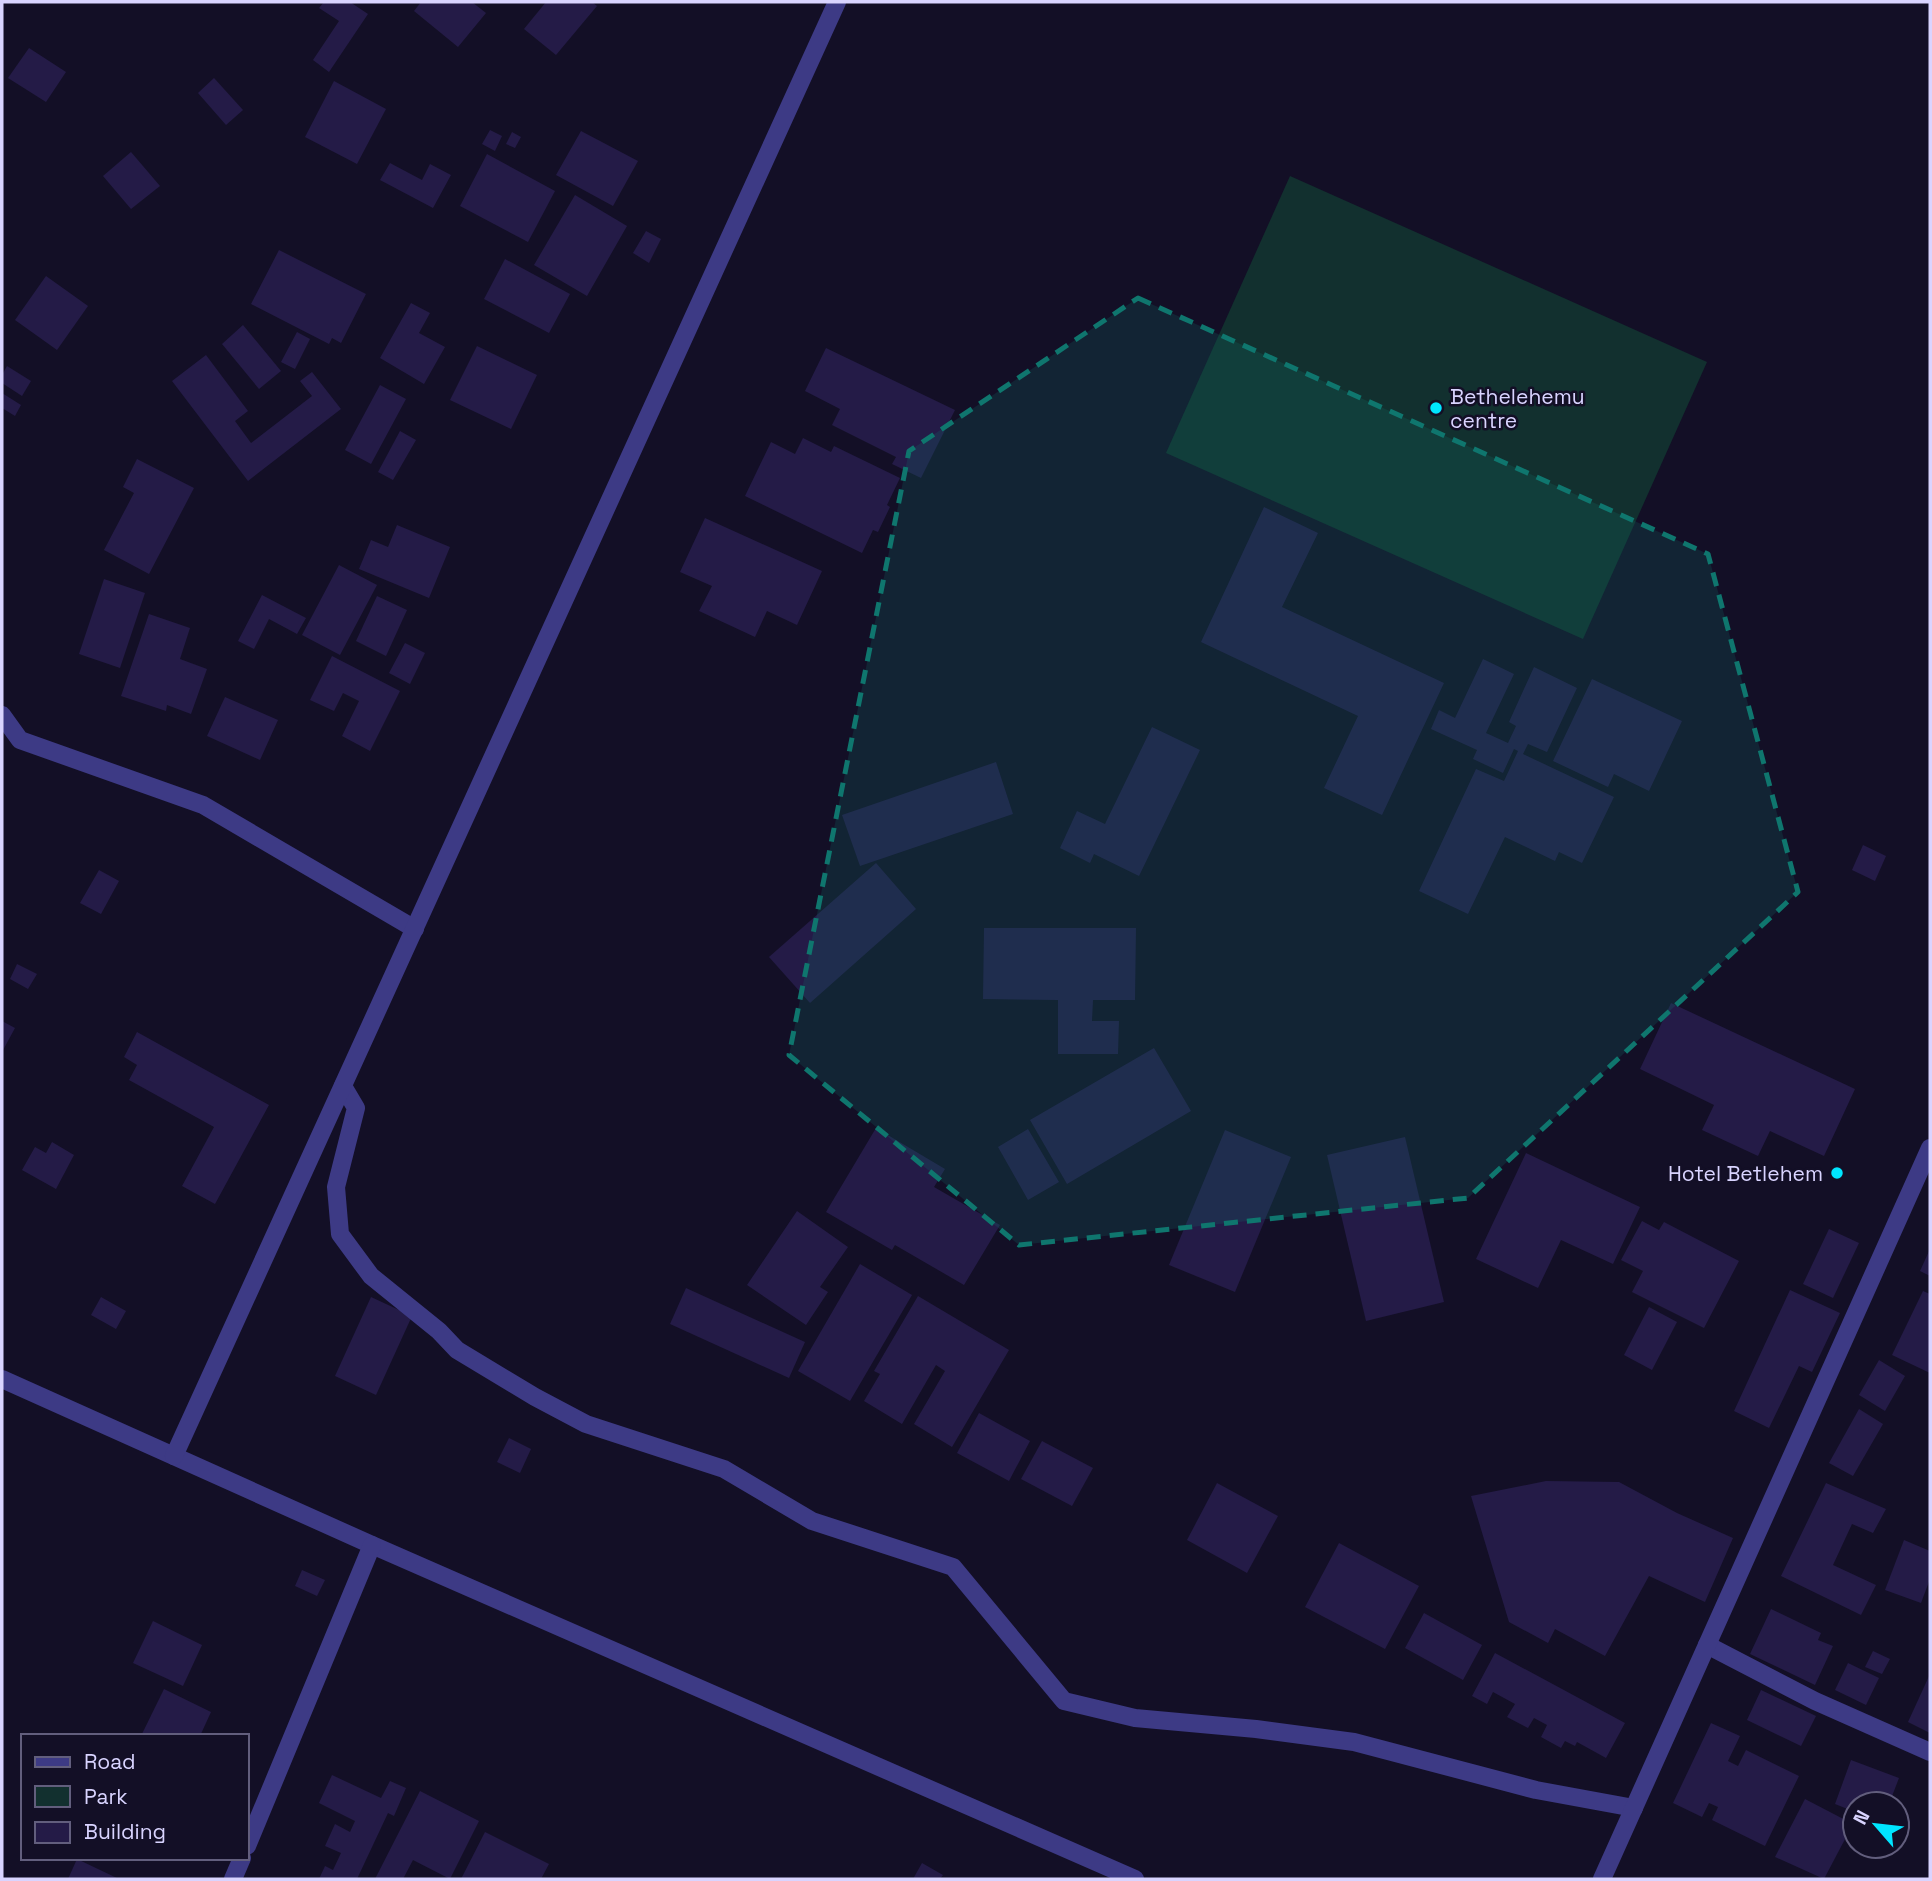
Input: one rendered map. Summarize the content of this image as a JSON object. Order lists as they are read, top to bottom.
{
  "places": ["Bethelehemu centre", "Hotel Betlehem"],
  "legend": ["Road", "Park", "Building"],
  "north": "top left"
}
